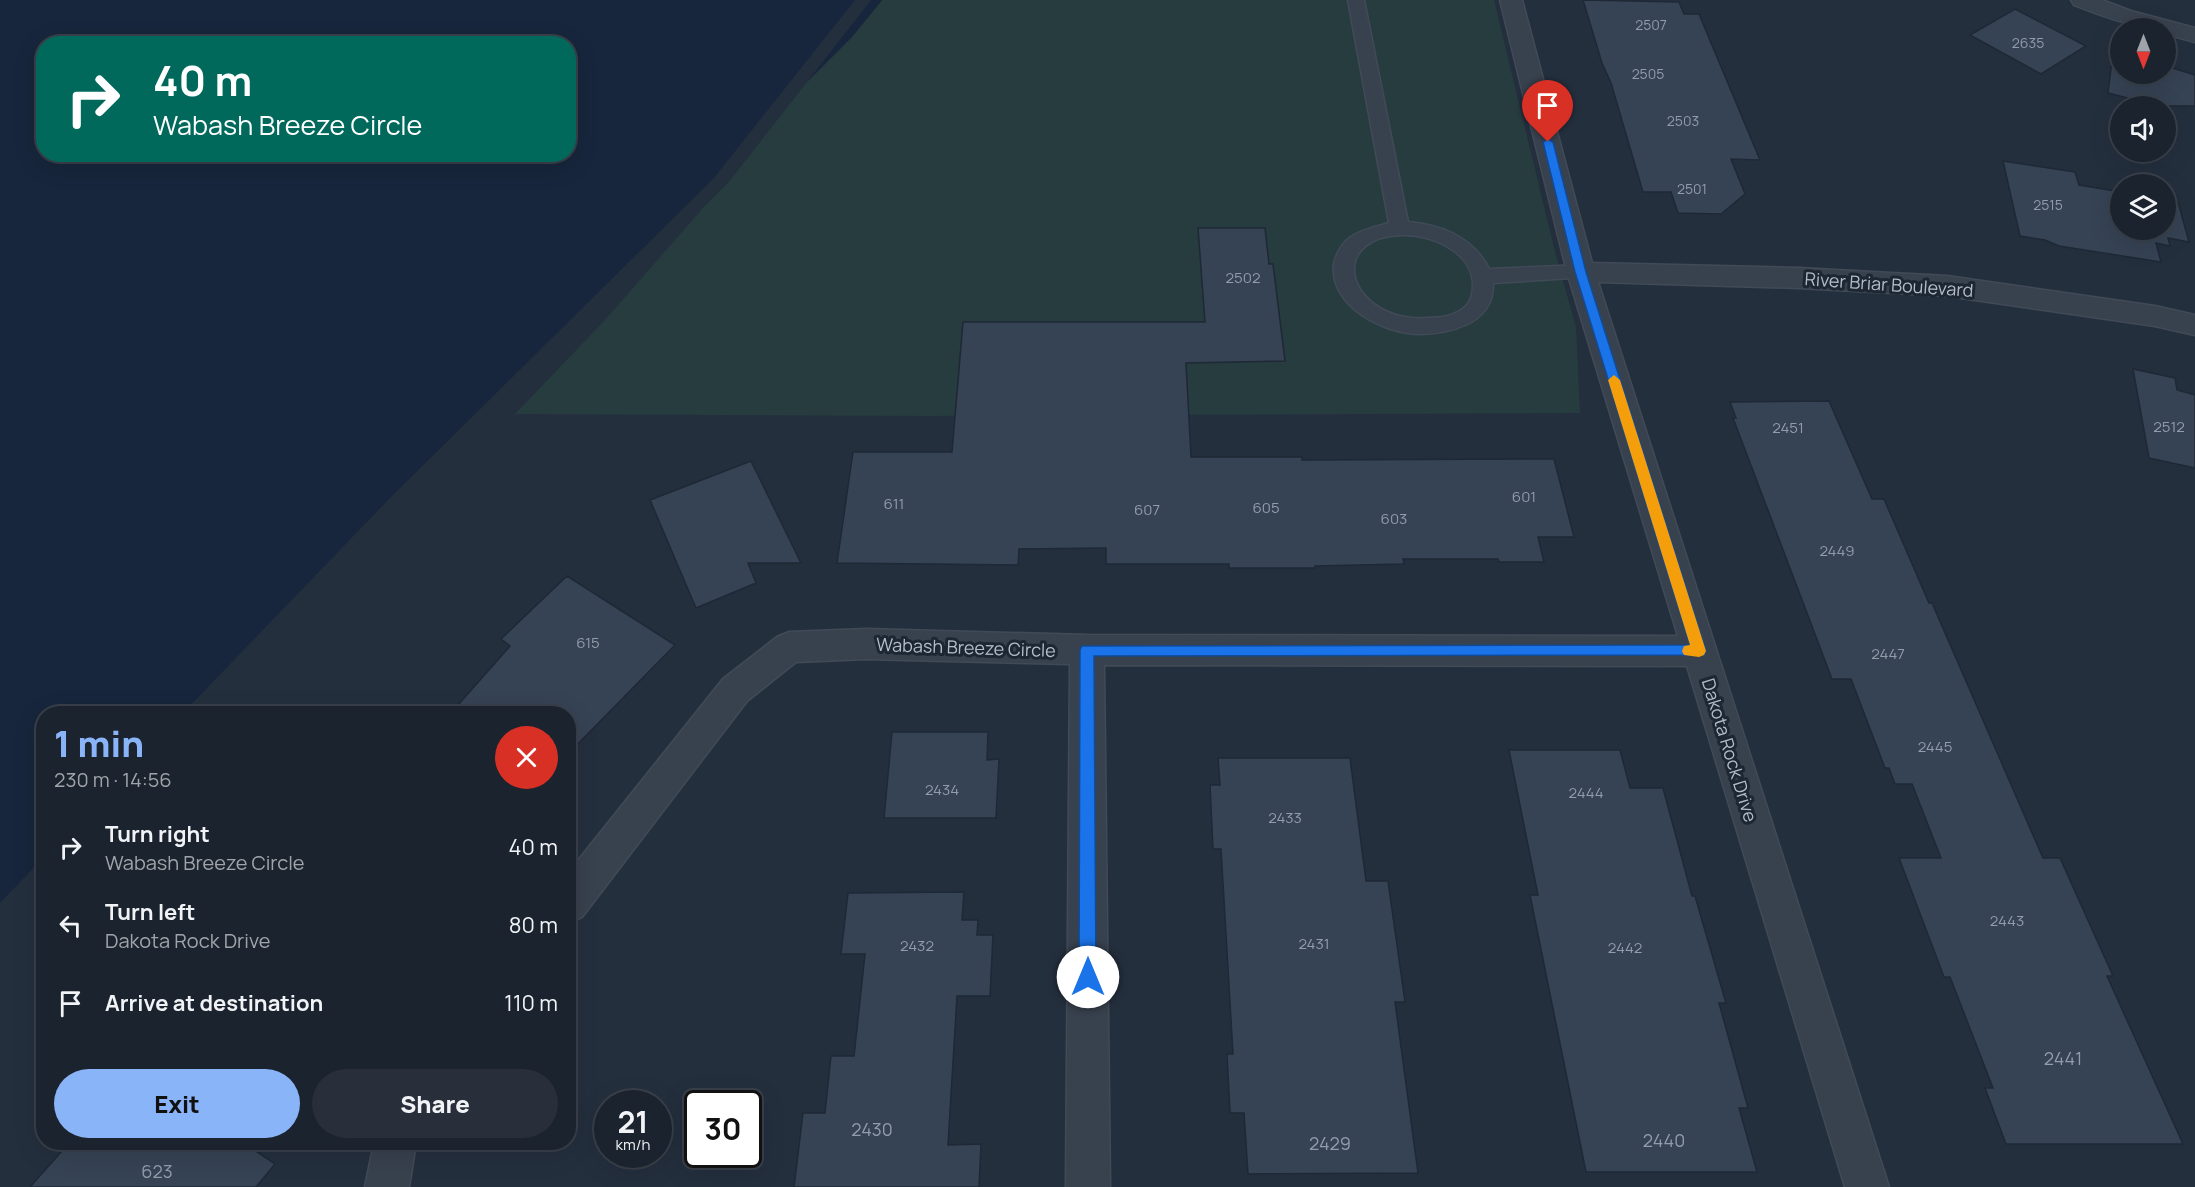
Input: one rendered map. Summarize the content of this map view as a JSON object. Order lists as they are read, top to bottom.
{
  "streets": {
    "street": ["River Briar Boulevard", "Wabash Breeze Circle", "Dakota Rock Drive"]
  },
  "crossings": [
    ["River Briar Boulevard", "Dakota Rock Drive"],
    ["Wabash Breeze Circle", "Dakota Rock Drive"]
  ],
  "house_numbers": [
    "2507",
    "2635",
    "2505",
    "2503",
    "2501",
    "2515",
    "2502",
    "2512",
    "2451",
    "601",
    "611",
    "605",
    "607",
    "603",
    "2449",
    "615",
    "2447",
    "2445",
    "2434",
    "2444",
    "2433",
    "2443",
    "2431",
    "2432",
    "2442",
    "2441",
    "2430",
    "2440",
    "2429",
    "623"
  ],
  "north": "bottom",
  "page": {
    "turn": ["40 m", "Wabash Breeze Circle"],
    "heading": ["1 min", "230 m · 14:56"],
    "list": [
      {
        "name": "Turn right",
        "note": "Wabash Breeze Circle",
        "value": "40 m"
      },
      {
        "name": "Turn left",
        "note": "Dakota Rock Drive",
        "value": "80 m"
      },
      {
        "name": "Arrive at destination",
        "value": "110 m"
      }
    ],
    "buttons": ["Exit", "Share"],
    "speed": "21 km/h",
    "limit": "30"
  }
}
